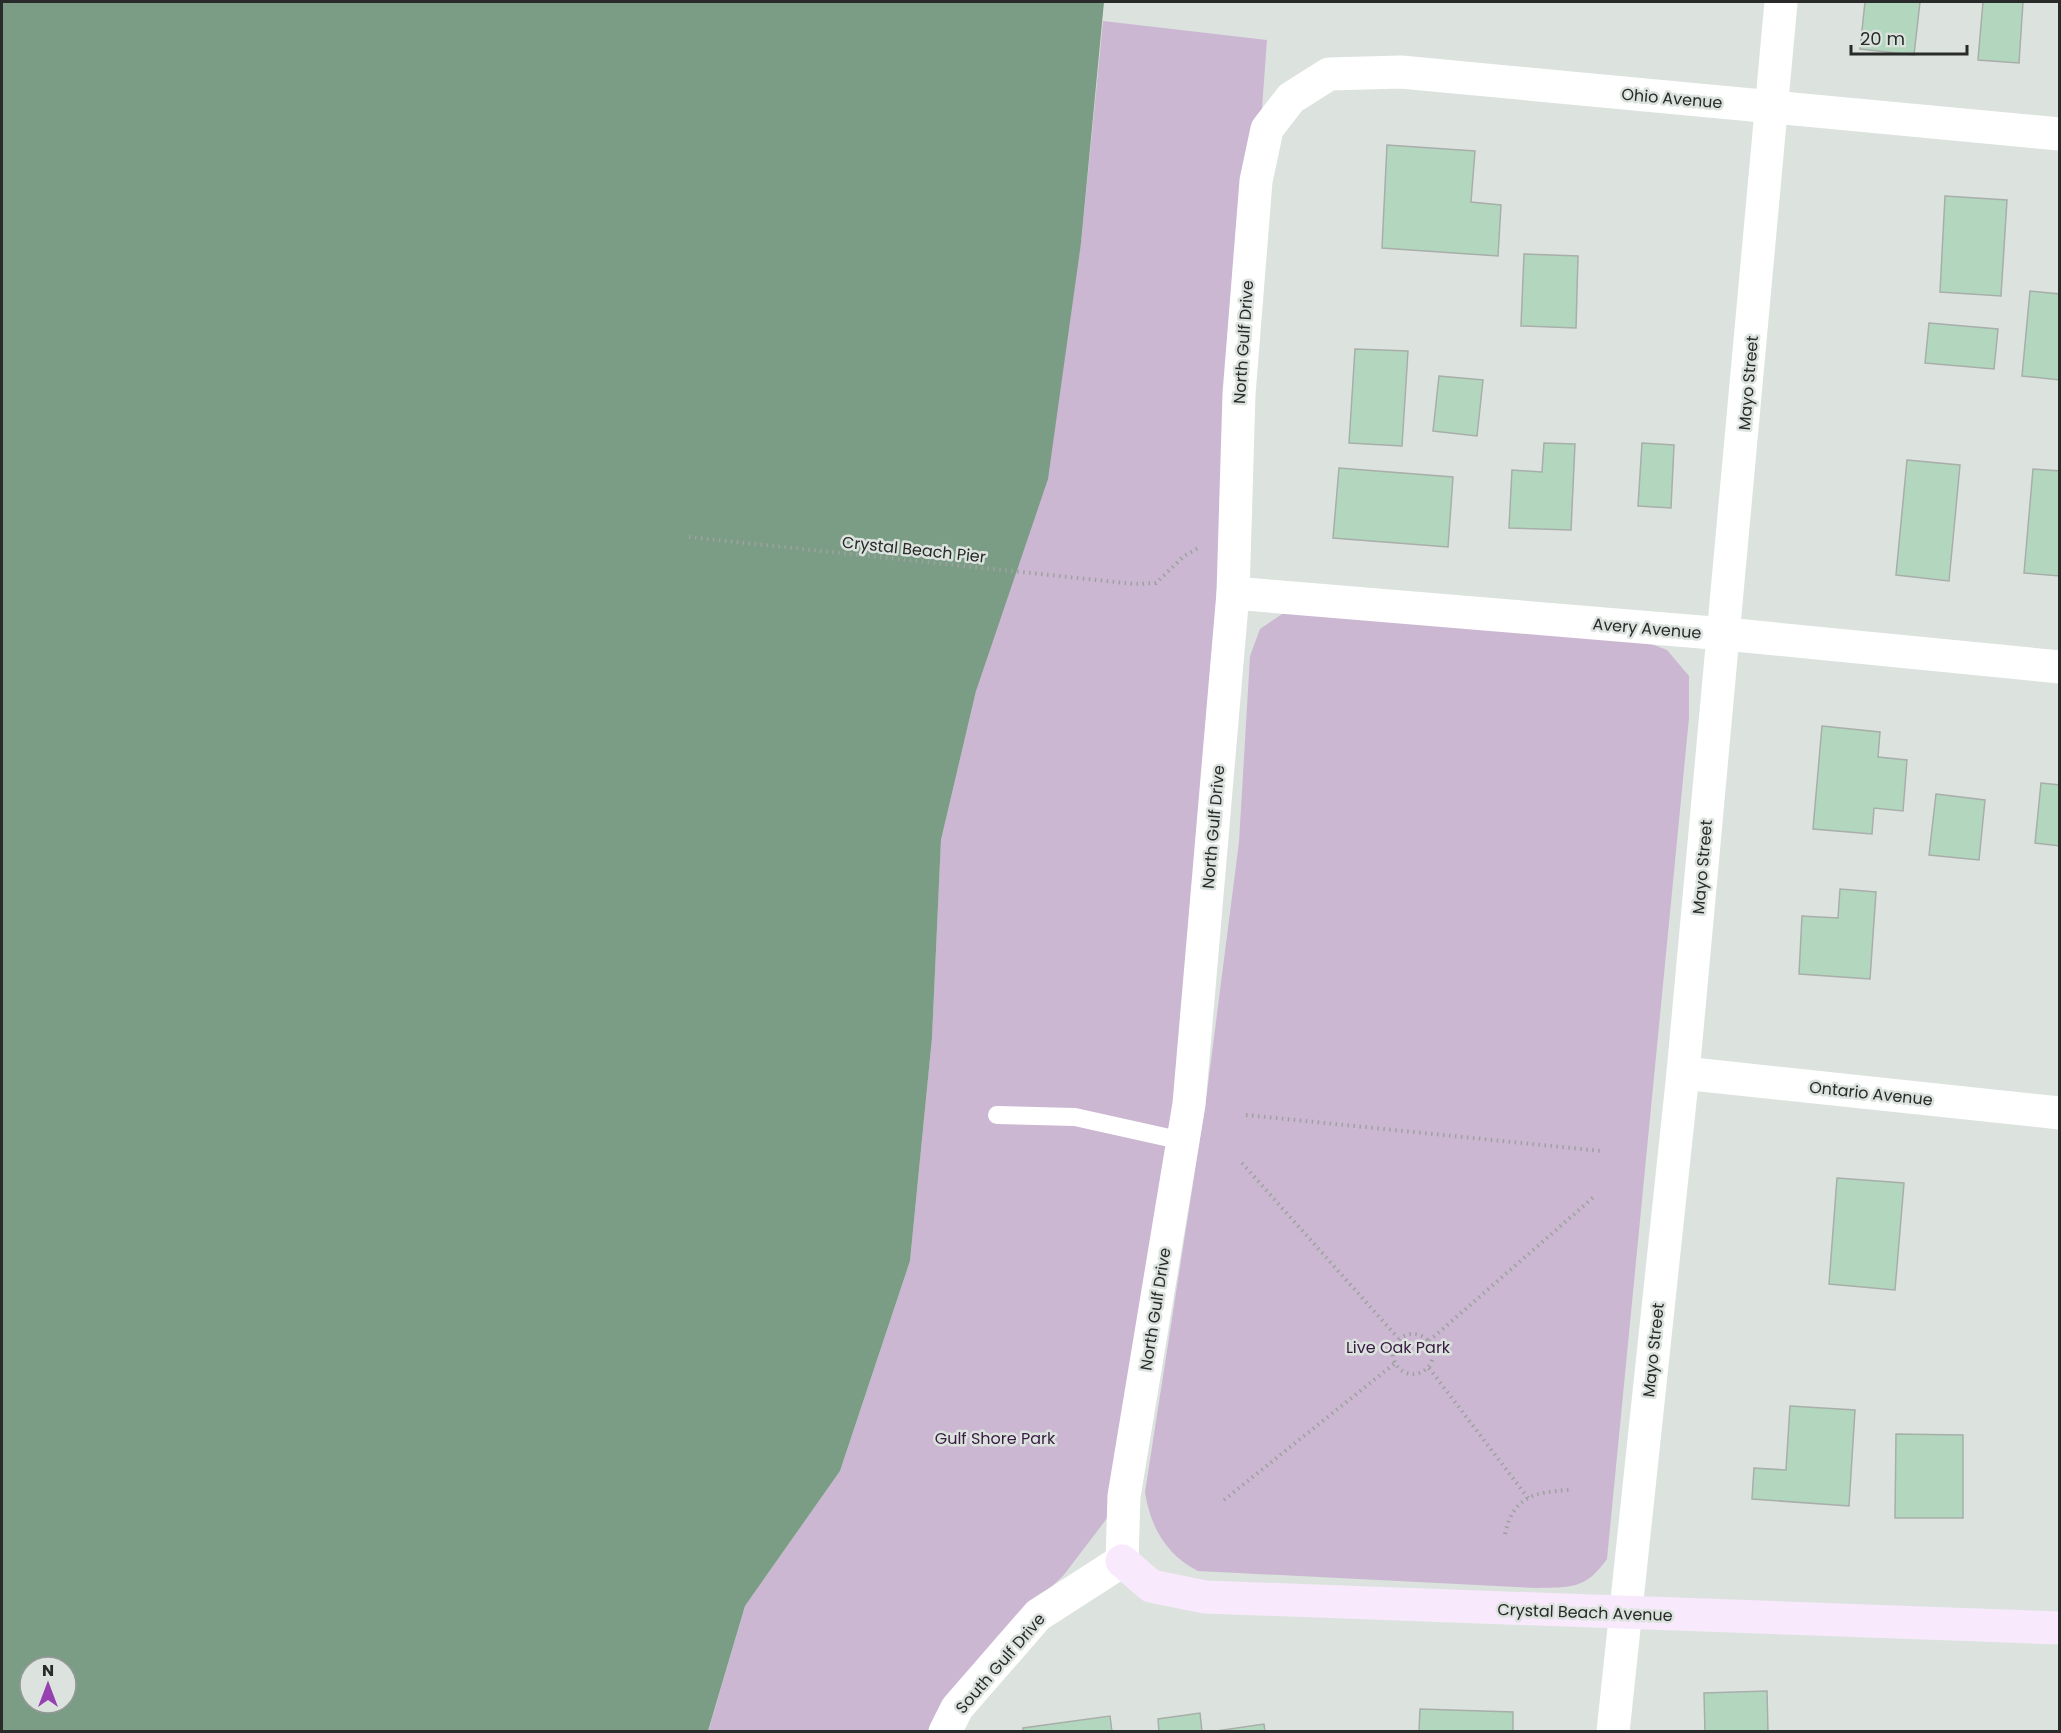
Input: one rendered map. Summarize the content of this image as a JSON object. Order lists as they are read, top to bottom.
{
  "streets": {
    "street": [
      "Ohio Avenue",
      "North Gulf Drive",
      "Mayo Street",
      "Avery Avenue",
      "Ontario Avenue",
      "Crystal Beach Avenue",
      "South Gulf Drive"
    ],
    "path": ["Crystal Beach Pier"]
  },
  "crossings": [
    ["Ohio Avenue", "North Gulf Drive"],
    ["Ohio Avenue", "Mayo Street"],
    ["North Gulf Drive", "Crystal Beach Pier"],
    ["North Gulf Drive", "Avery Avenue"],
    ["North Gulf Drive", "Crystal Beach Avenue"],
    ["North Gulf Drive", "South Gulf Drive"],
    ["Mayo Street", "Avery Avenue"],
    ["Mayo Street", "Ontario Avenue"],
    ["Mayo Street", "Crystal Beach Avenue"],
    ["Crystal Beach Avenue", "South Gulf Drive"]
  ],
  "parks": ["Live Oak Park", "Gulf Shore Park"],
  "scale_bar": "20 m",
  "north": "top"
}
